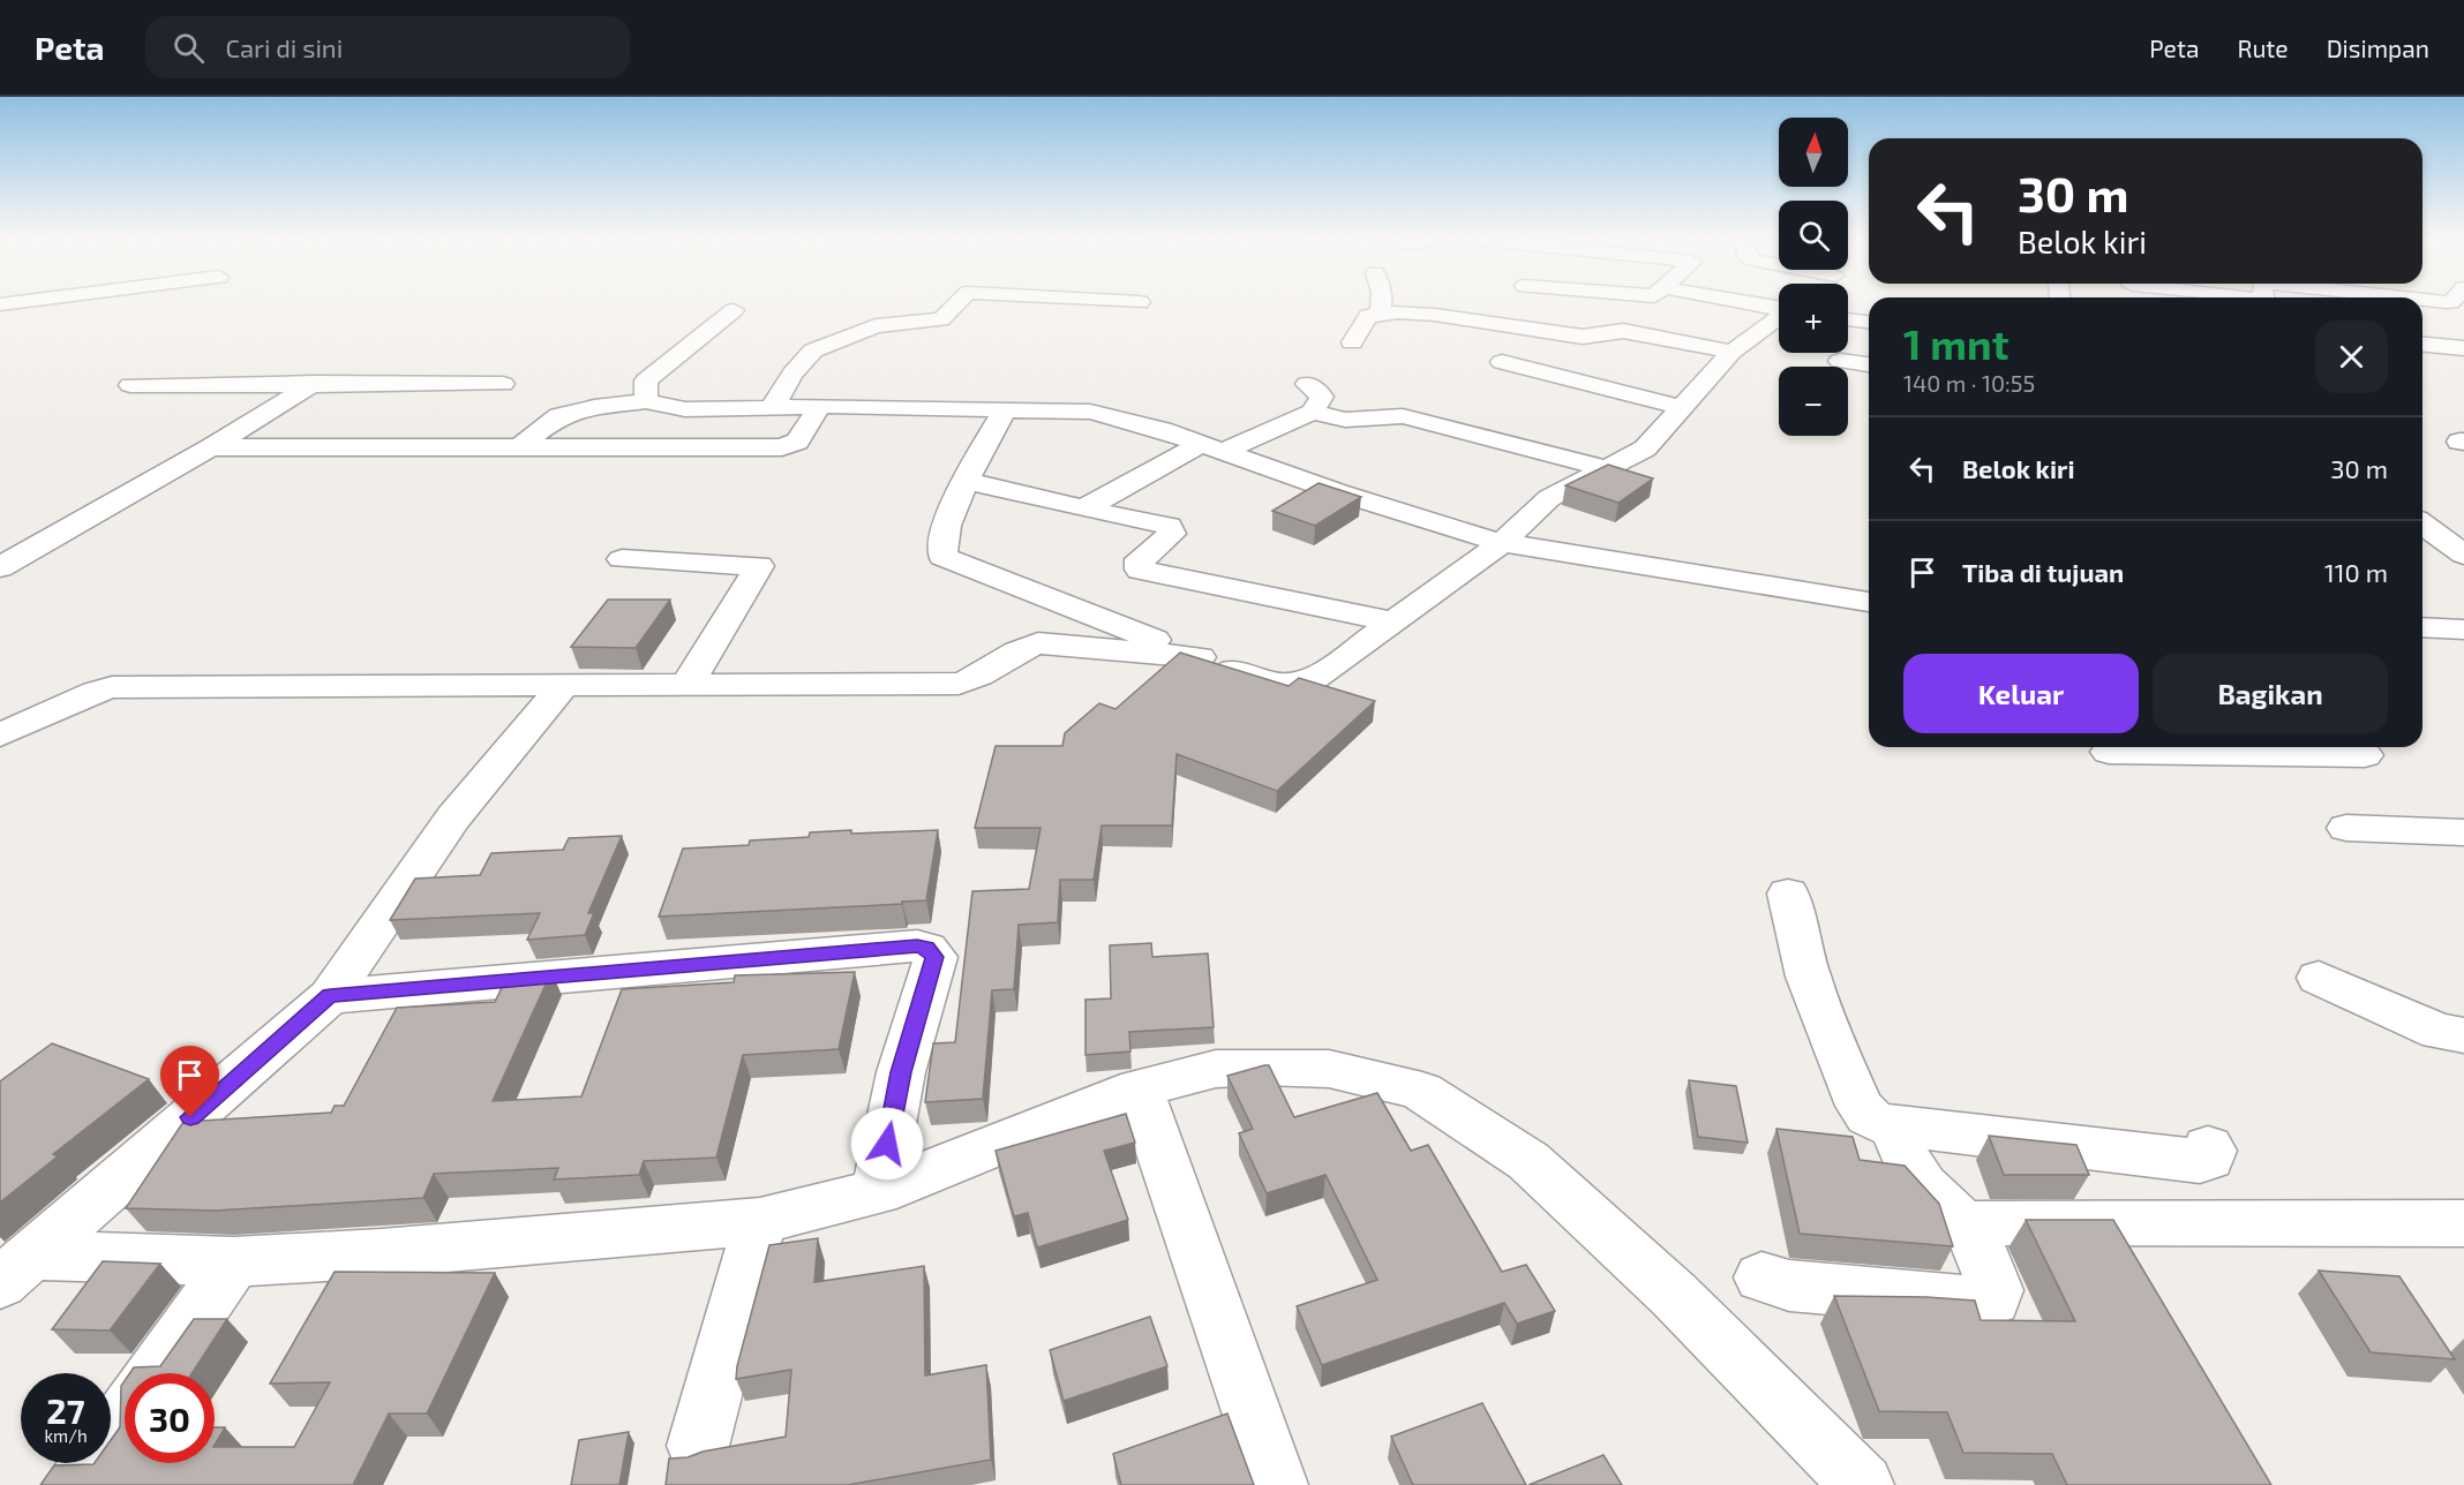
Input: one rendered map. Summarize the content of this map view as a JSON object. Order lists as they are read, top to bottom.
{
  "north": "top",
  "page": {
    "header": "Peta",
    "search": "Cari di sini",
    "nav": ["Peta", "Rute", "Disimpan"],
    "map_buttons": ["+", "−"],
    "turn": ["30 m", "Belok kiri"],
    "heading": ["1 mnt", "140 m · 10:55"],
    "list": [
      {
        "name": "Belok kiri",
        "value": "30 m"
      },
      {
        "name": "Tiba di tujuan",
        "value": "110 m"
      }
    ],
    "buttons": ["Keluar", "Bagikan"],
    "speed": "27 km/h",
    "limit": "30"
  }
}
